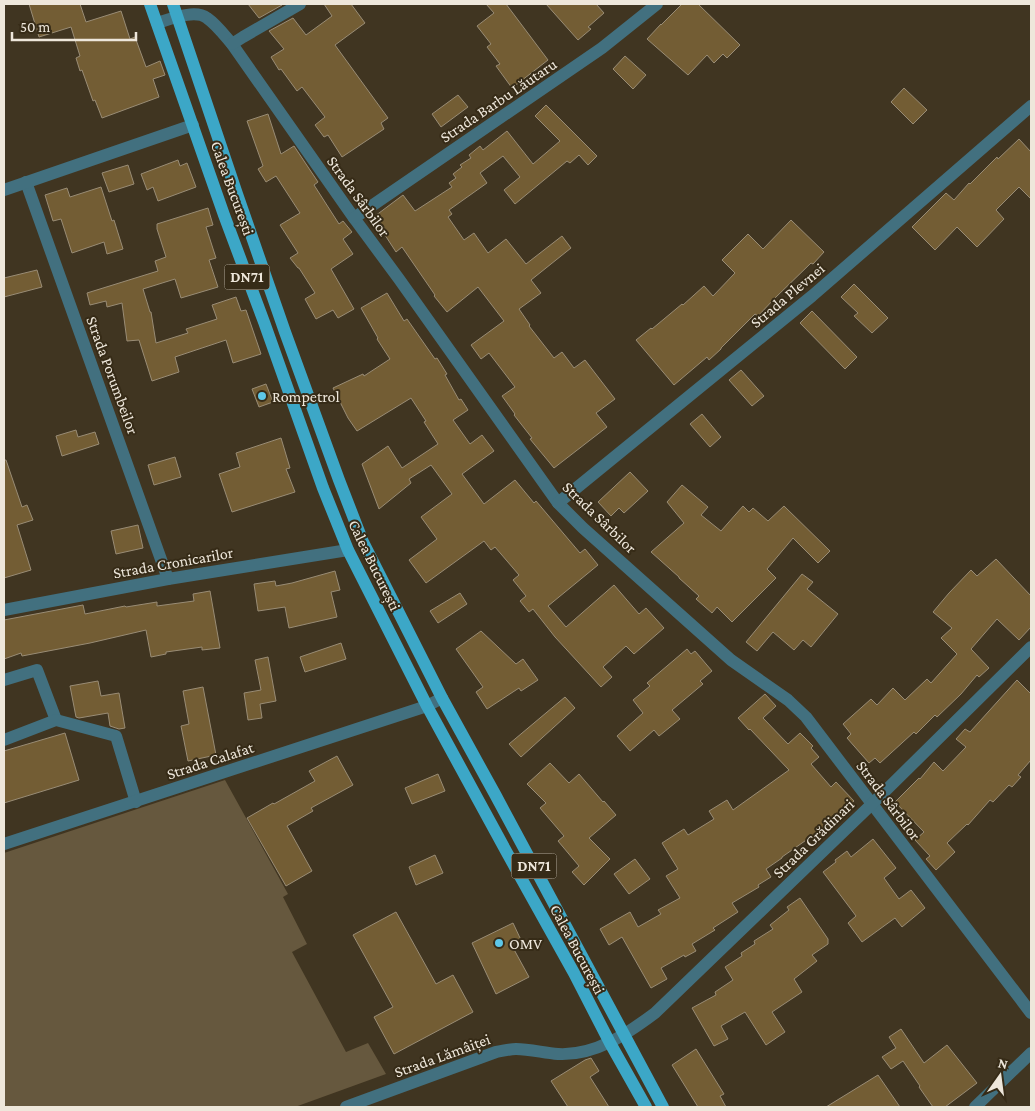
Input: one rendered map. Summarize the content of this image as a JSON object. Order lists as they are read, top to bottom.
{
  "streets": {
    "main road": ["Calea București", "DN71"],
    "street": [
      "Strada Barbu Lăutaru",
      "Strada Sârbilor",
      "Strada Plevnei",
      "Strada Porumbeilor",
      "Strada Cronicarilor",
      "Strada Calafat",
      "Strada Grădinari",
      "Strada Lămâiței"
    ]
  },
  "crossings": [
    ["Strada Barbu Lăutaru", "Strada Sârbilor"],
    ["Calea București", "Strada Sârbilor"],
    ["Calea București", "Strada Cronicarilor"],
    ["Calea București", "Strada Calafat"],
    ["Calea București", "Strada Grădinari"],
    ["Calea București", "Strada Lămâiței"],
    ["Strada Sârbilor", "Strada Plevnei"],
    ["Strada Sârbilor", "Strada Grădinari"],
    ["Strada Porumbeilor", "Strada Cronicarilor"],
    ["Strada Grădinari", "Strada Lămâiței"]
  ],
  "places": ["Rompetrol", "OMV"],
  "scale_bar": "50 m",
  "north": "top"
}
